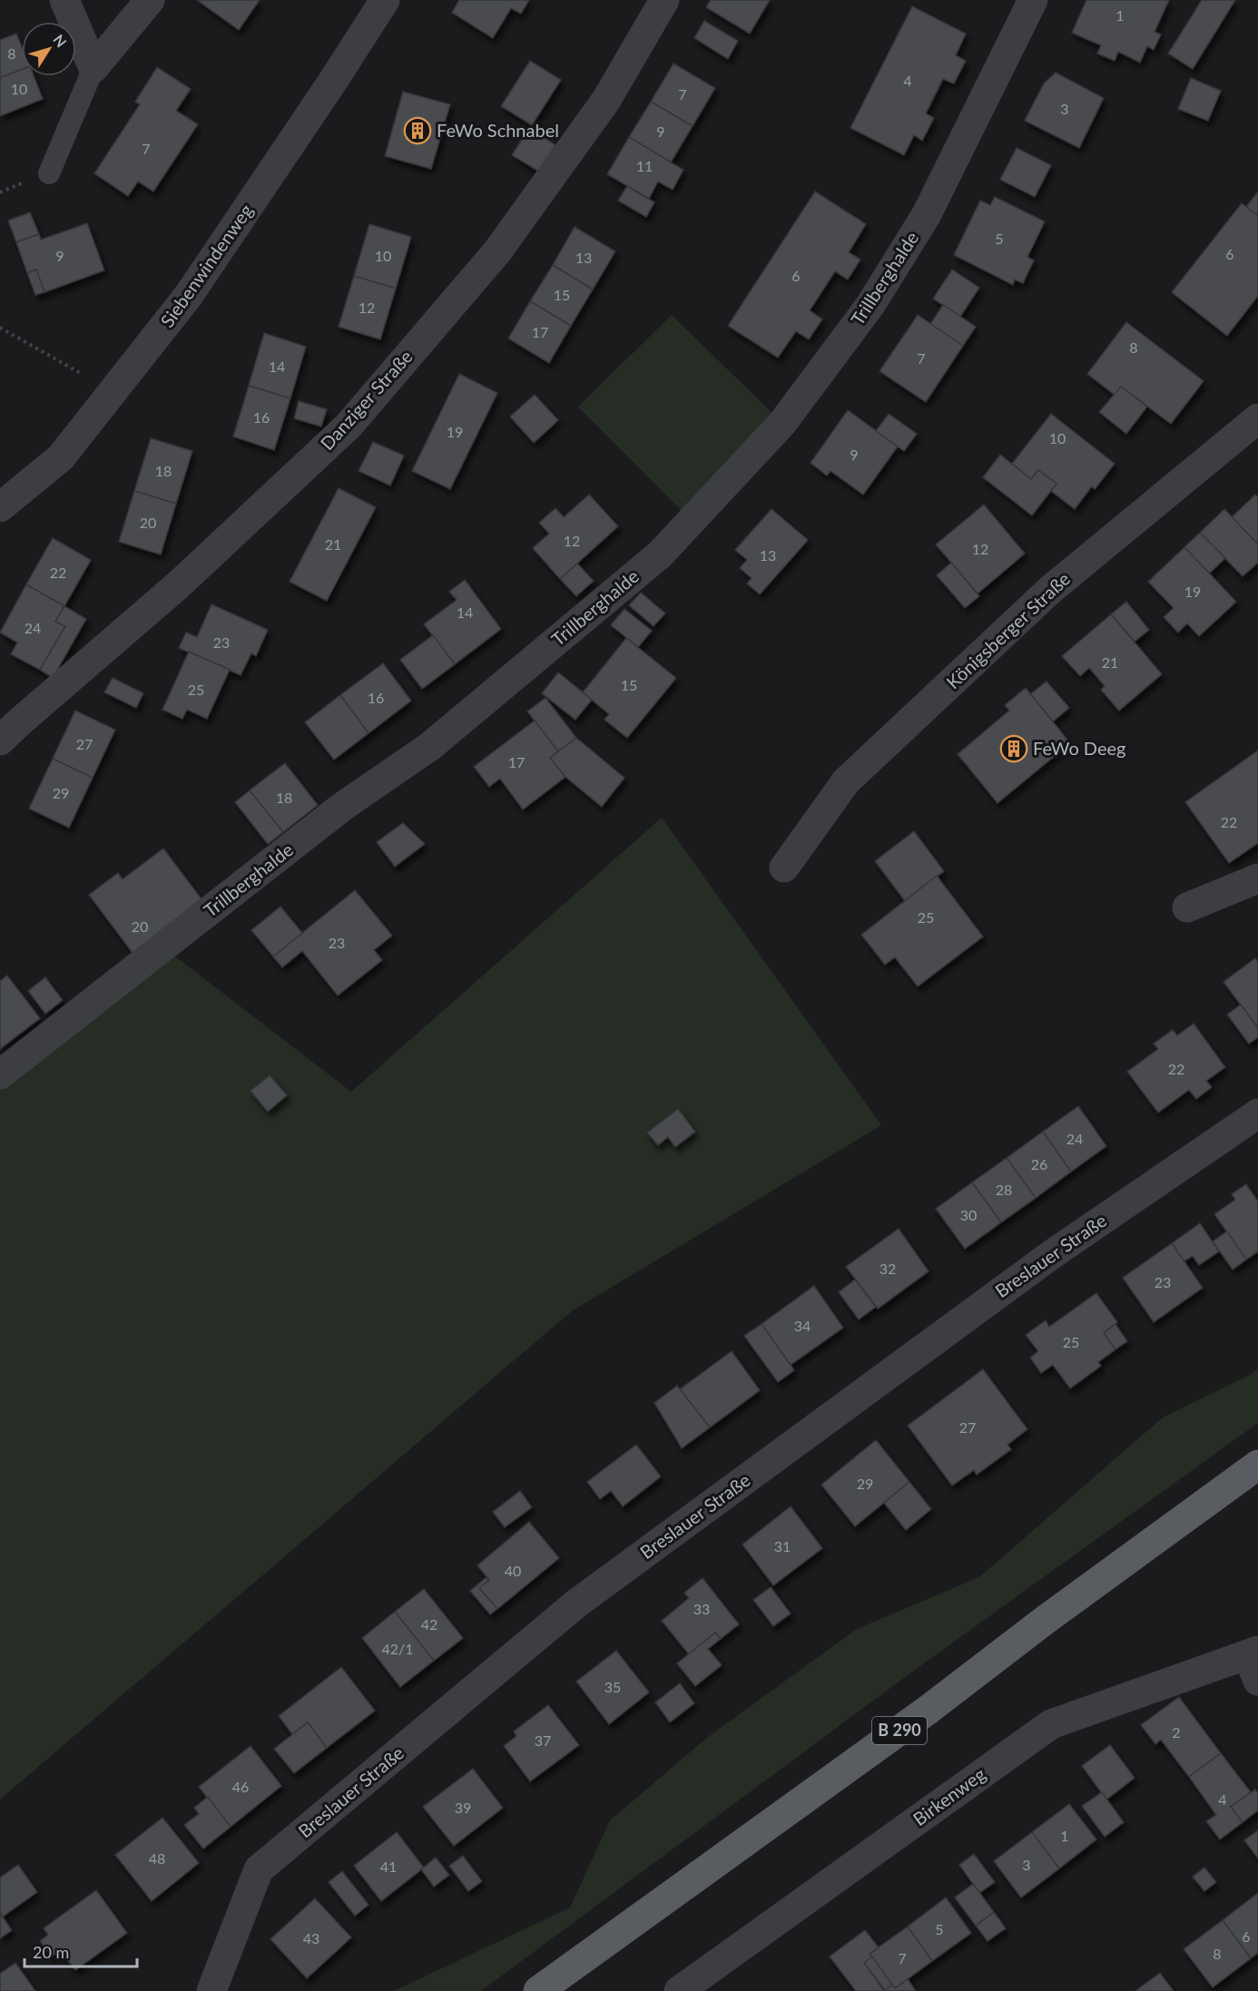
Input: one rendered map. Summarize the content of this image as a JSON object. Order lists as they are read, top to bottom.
{
  "streets": {
    "main road": ["B 290"],
    "street": [
      "Siebenwindenweg",
      "Trillberghalde",
      "Danziger Straße",
      "Königsberger Straße",
      "Breslauer Straße",
      "Birkenweg"
    ]
  },
  "places": {
    "building": ["FeWo Schnabel", "FeWo Deeg"]
  },
  "house_numbers": [
    "1",
    "8",
    "4",
    "10",
    "7",
    "3",
    "9",
    "7",
    "11",
    "5",
    "6",
    "9",
    "10",
    "13",
    "6",
    "15",
    "12",
    "17",
    "8",
    "7",
    "14",
    "16",
    "19",
    "10",
    "9",
    "18",
    "20",
    "12",
    "21",
    "12",
    "13",
    "22",
    "19",
    "14",
    "24",
    "23",
    "21",
    "15",
    "25",
    "16",
    "27",
    "17",
    "29",
    "18",
    "22",
    "25",
    "20",
    "23",
    "22",
    "24",
    "26",
    "28",
    "30",
    "32",
    "23",
    "34",
    "25",
    "27",
    "29",
    "31",
    "40",
    "33",
    "42",
    "42/1",
    "35",
    "2",
    "37",
    "46",
    "4",
    "39",
    "1",
    "48",
    "3",
    "41",
    "5",
    "6",
    "43",
    "8",
    "7"
  ],
  "scale_bar": "20 m",
  "north": "top right"
}
